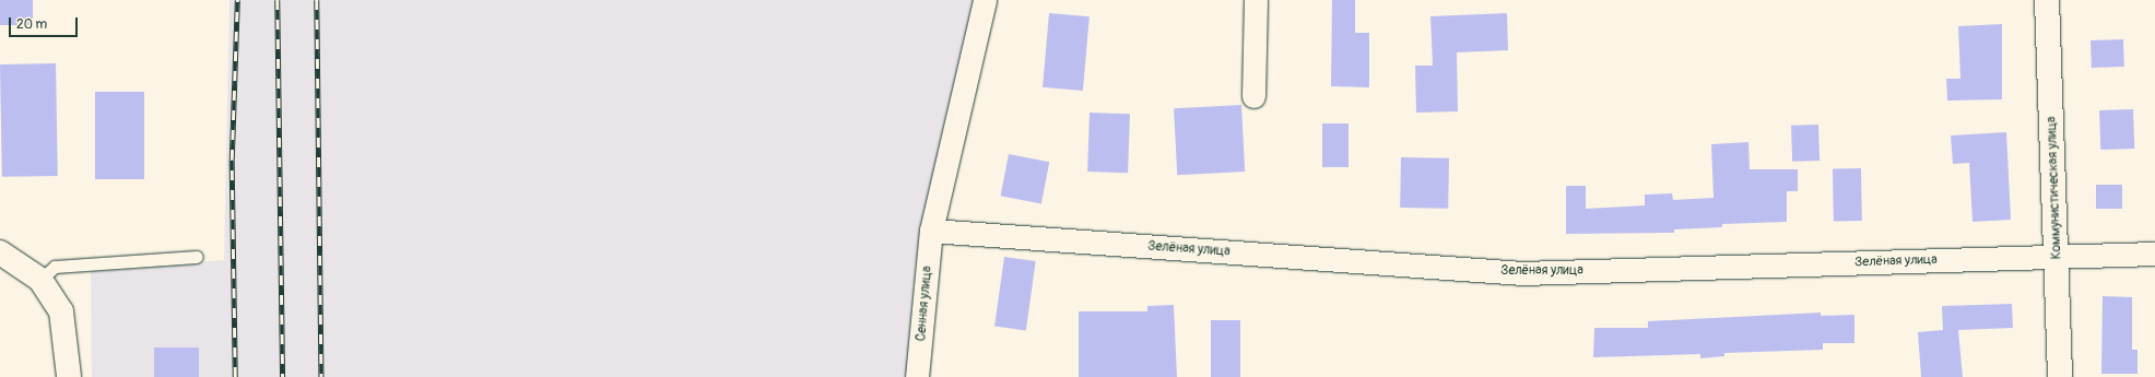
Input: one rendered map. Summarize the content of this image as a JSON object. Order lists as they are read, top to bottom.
{
  "streets": {
    "street": ["Коммунистическая улица", "Зелёная улица", "Сенная улица"]
  },
  "crossings": [
    ["Коммунистическая улица", "Зелёная улица"],
    ["Зелёная улица", "Сенная улица"]
  ],
  "scale_bar": "20 m"
}
